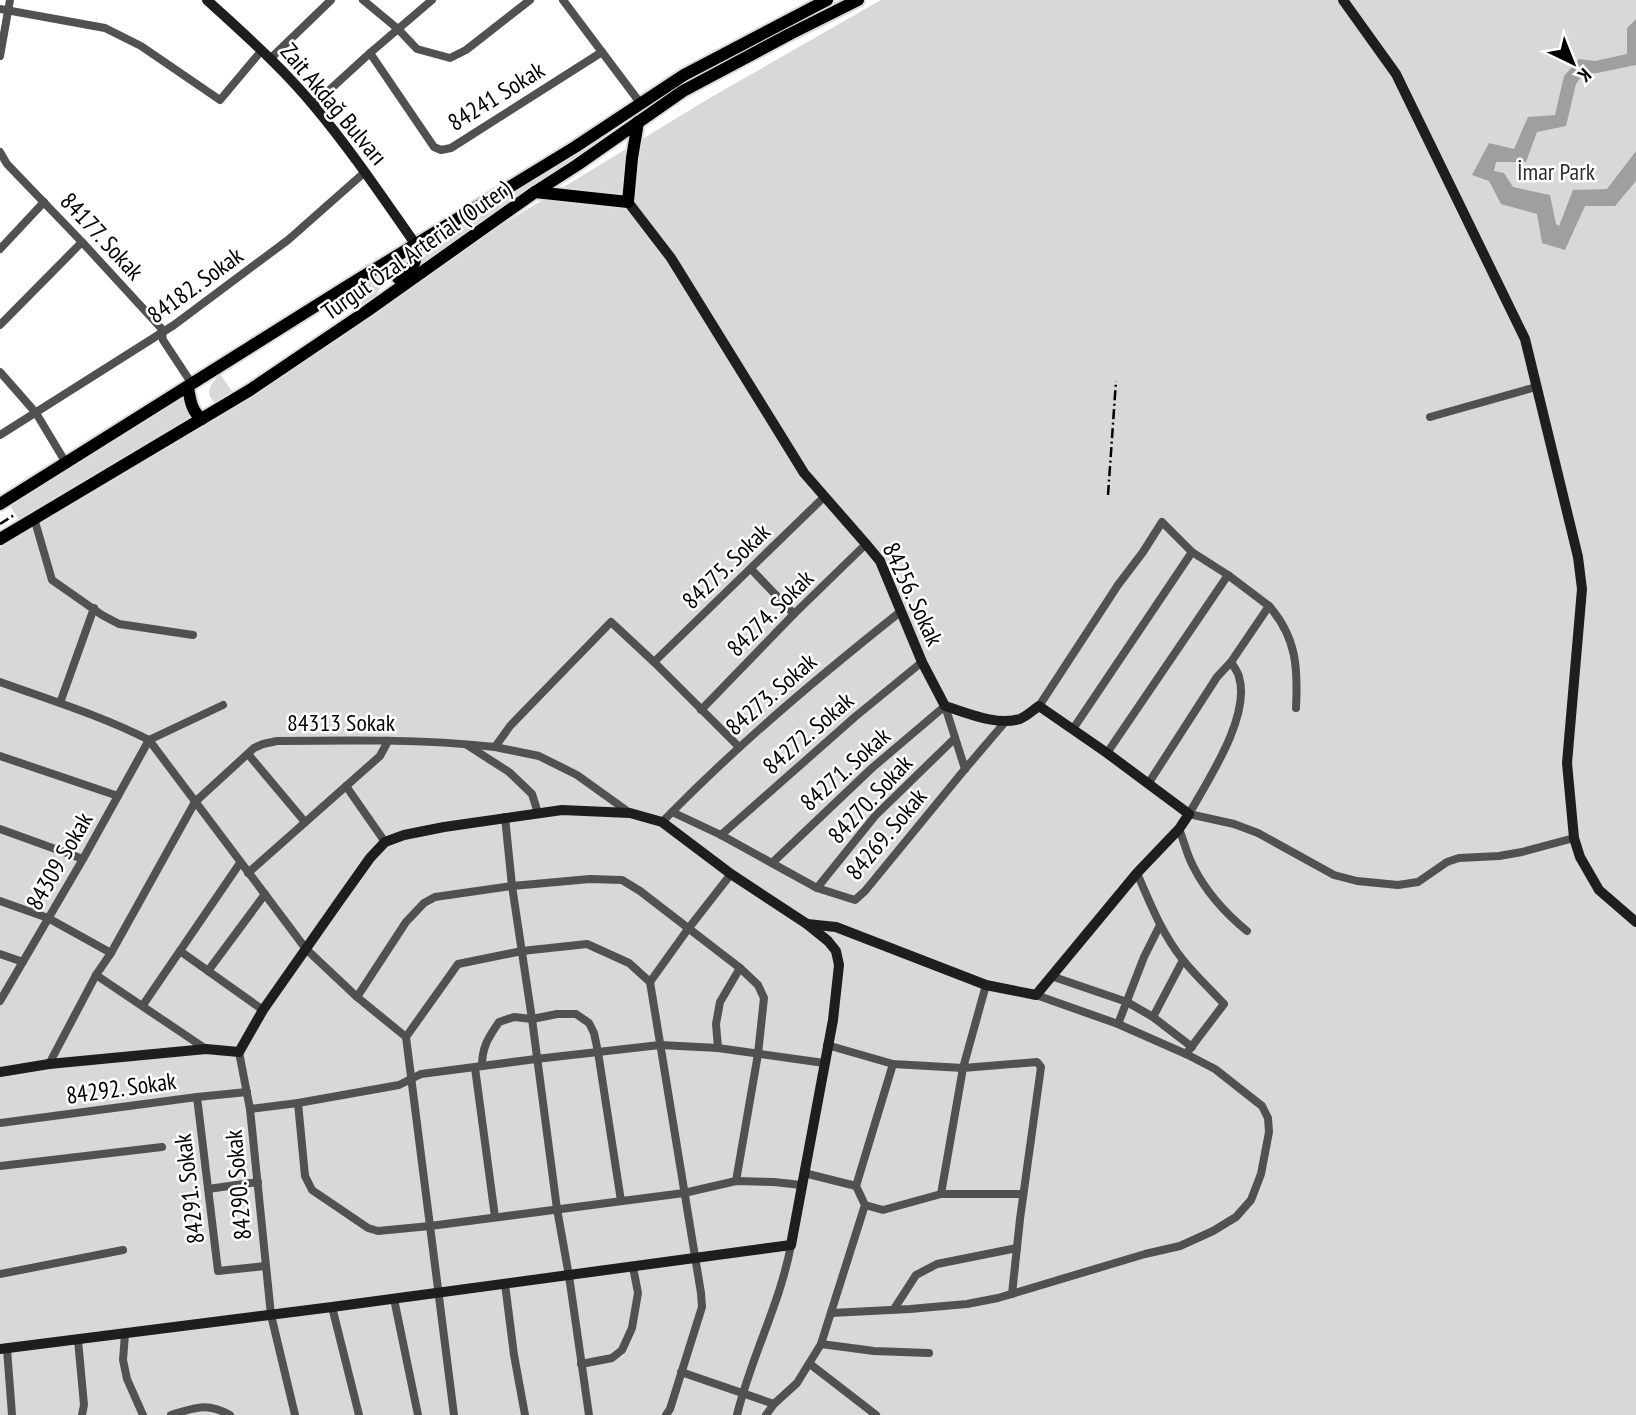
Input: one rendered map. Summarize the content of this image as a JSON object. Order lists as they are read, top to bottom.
{
  "streets": {
    "main road": ["Turgut Özal Arterial (Outer)"],
    "street": [
      "84241 Sokak",
      "Zait Akdağ Bulvarı",
      "84177. Sokak",
      "84182. Sokak",
      "84275. Sokak",
      "84256. Sokak",
      "84274. Sokak",
      "84273. Sokak",
      "84313 Sokak",
      "84272. Sokak",
      "84271. Sokak",
      "84270. Sokak",
      "84269. Sokak",
      "84309 Sokak",
      "84292. Sokak",
      "84290. Sokak",
      "84291. Sokak"
    ]
  },
  "crossings": [
    ["Zait Akdağ Bulvarı", "Turgut Özal Arterial (Outer)"],
    ["Zait Akdağ Bulvarı", "84182. Sokak"],
    ["84177. Sokak", "Turgut Özal Arterial (Outer)"],
    ["84177. Sokak", "84182. Sokak"],
    ["84275. Sokak", "84256. Sokak"],
    ["84256. Sokak", "84274. Sokak"],
    ["84256. Sokak", "84273. Sokak"],
    ["84256. Sokak", "84272. Sokak"],
    ["84256. Sokak", "84271. Sokak"],
    ["84273. Sokak", "84269. Sokak"],
    ["84272. Sokak", "84269. Sokak"],
    ["84271. Sokak", "84269. Sokak"],
    ["84270. Sokak", "84269. Sokak"],
    ["84292. Sokak", "84290. Sokak"],
    ["84292. Sokak", "84291. Sokak"],
    ["84290. Sokak", "84291. Sokak"]
  ],
  "parks": ["İmar Park"],
  "north": "bottom right"
}
